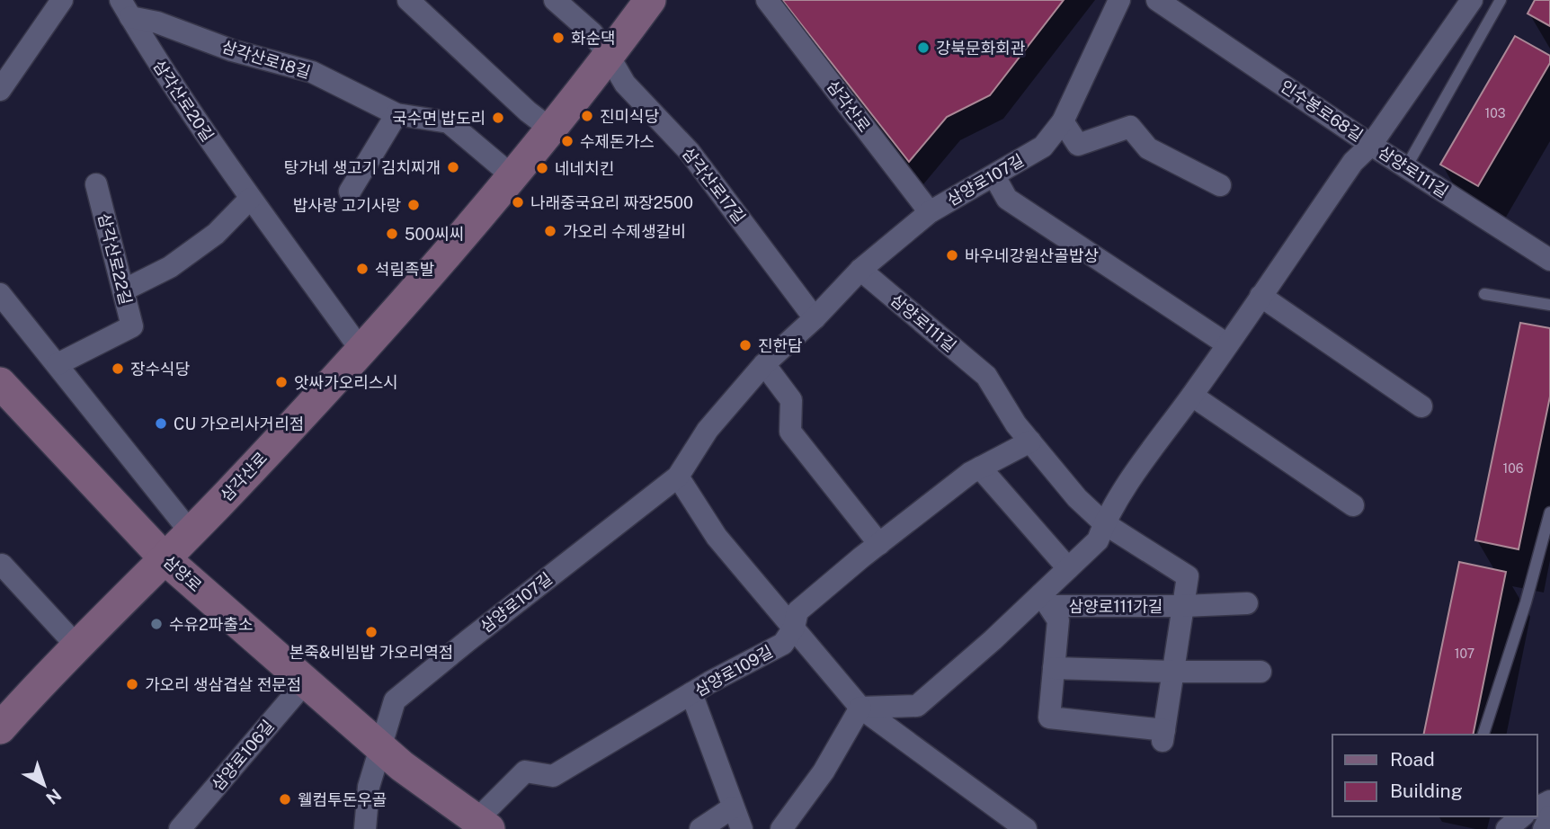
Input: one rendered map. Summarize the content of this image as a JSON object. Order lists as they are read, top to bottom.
{
  "streets": {
    "street": [
      "삼각산로18길",
      "삼각산로20길",
      "삼각산로",
      "인수봉로68길",
      "삼양로111길",
      "삼양로107길",
      "삼각산로17길",
      "삼각산로22길",
      "삼양로",
      "삼양로111가길",
      "삼양로109길",
      "삼양로106길"
    ]
  },
  "crossings": [
    ["삼각산로18길", "삼각산로20길"],
    ["삼각산로18길", "삼각산로"],
    ["삼각산로20길", "삼각산로"],
    ["삼각산로", "삼양로107길"],
    ["삼각산로", "삼각산로17길"],
    ["삼각산로", "삼양로"],
    ["인수봉로68길", "삼양로111길"],
    ["삼양로111길", "삼양로107길"],
    ["삼양로111길", "삼양로111가길"],
    ["삼양로111길", "삼양로109길"],
    ["삼양로107길", "삼각산로17길"],
    ["삼양로107길", "삼양로"],
    ["삼양로", "삼양로109길"],
    ["삼양로", "삼양로106길"]
  ],
  "places": [
    "화순댁",
    "강북문화회관",
    "진미식당",
    "국수면 밥도리",
    "수제돈가스",
    "탕가네 생고기 김치찌개",
    "네네치킨",
    "나래중국요리 짜장2500",
    "밥사랑 고기사랑",
    "가오리 수제생갈비",
    "500씨씨",
    "바우네강원산골밥상",
    "석림족발",
    "진한담",
    "장수식당",
    "앗싸가오리스시",
    "CU 가오리사거리점",
    "수유2파출소",
    "본죽&비빔밥 가오리역점",
    "가오리 생삼겹살 전문점",
    "웰컴투돈우골"
  ],
  "house_numbers": ["103", "106", "107"],
  "legend": ["Road", "Building"],
  "north": "bottom right"
}
